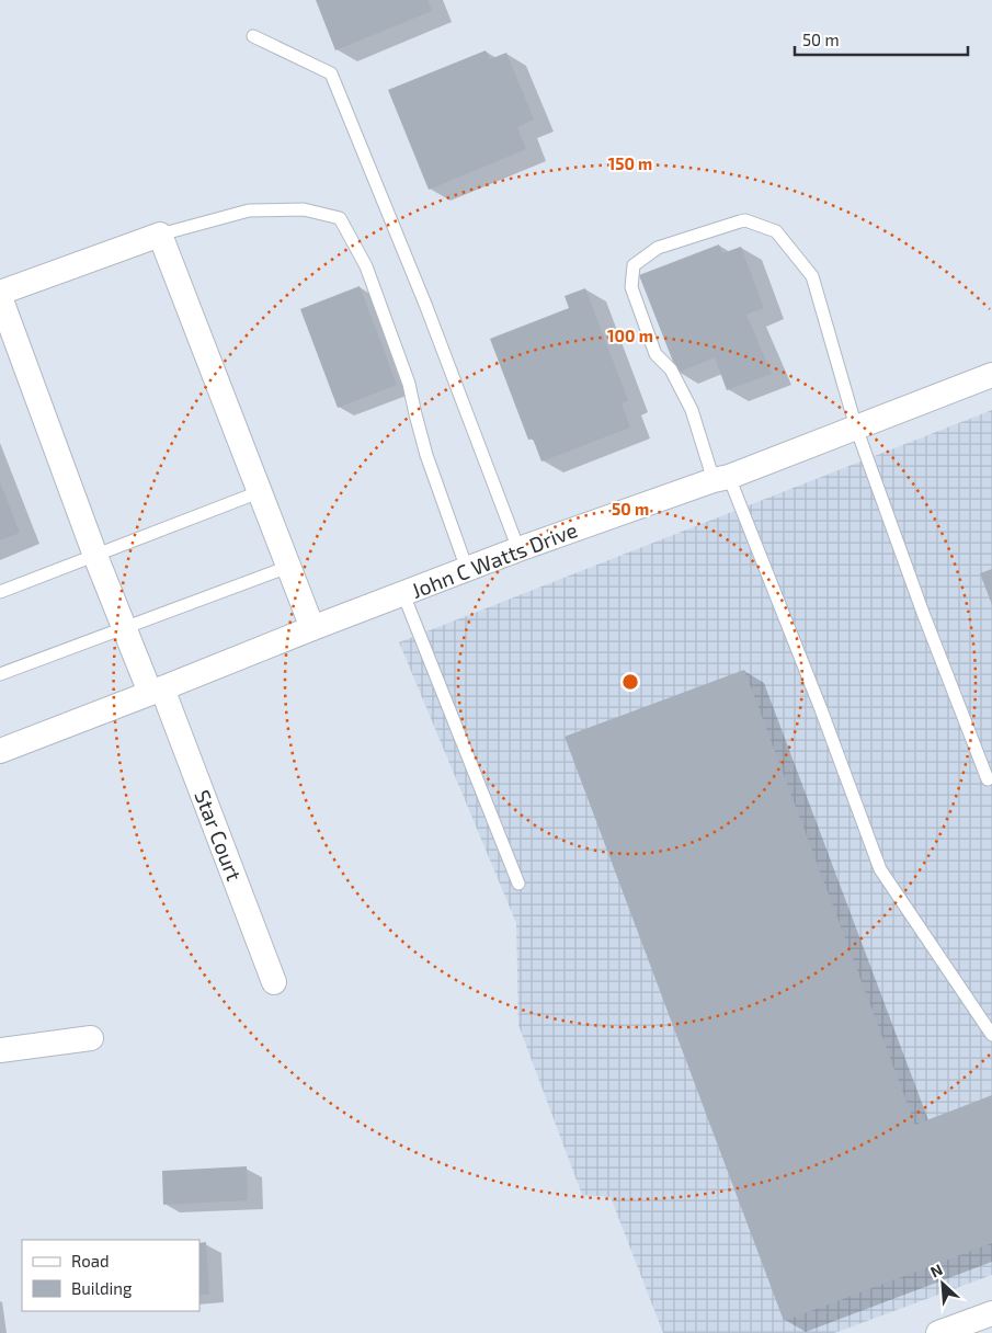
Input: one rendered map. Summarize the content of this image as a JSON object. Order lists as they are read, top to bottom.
{
  "streets": {
    "street": ["John C Watts Drive", "Star Court"]
  },
  "crossings": [
    ["John C Watts Drive", "Star Court"]
  ],
  "legend": ["Road", "Building"],
  "scale_bar": "50 m",
  "north": "top left",
  "rings": ["150 m", "100 m", "50 m"]
}
